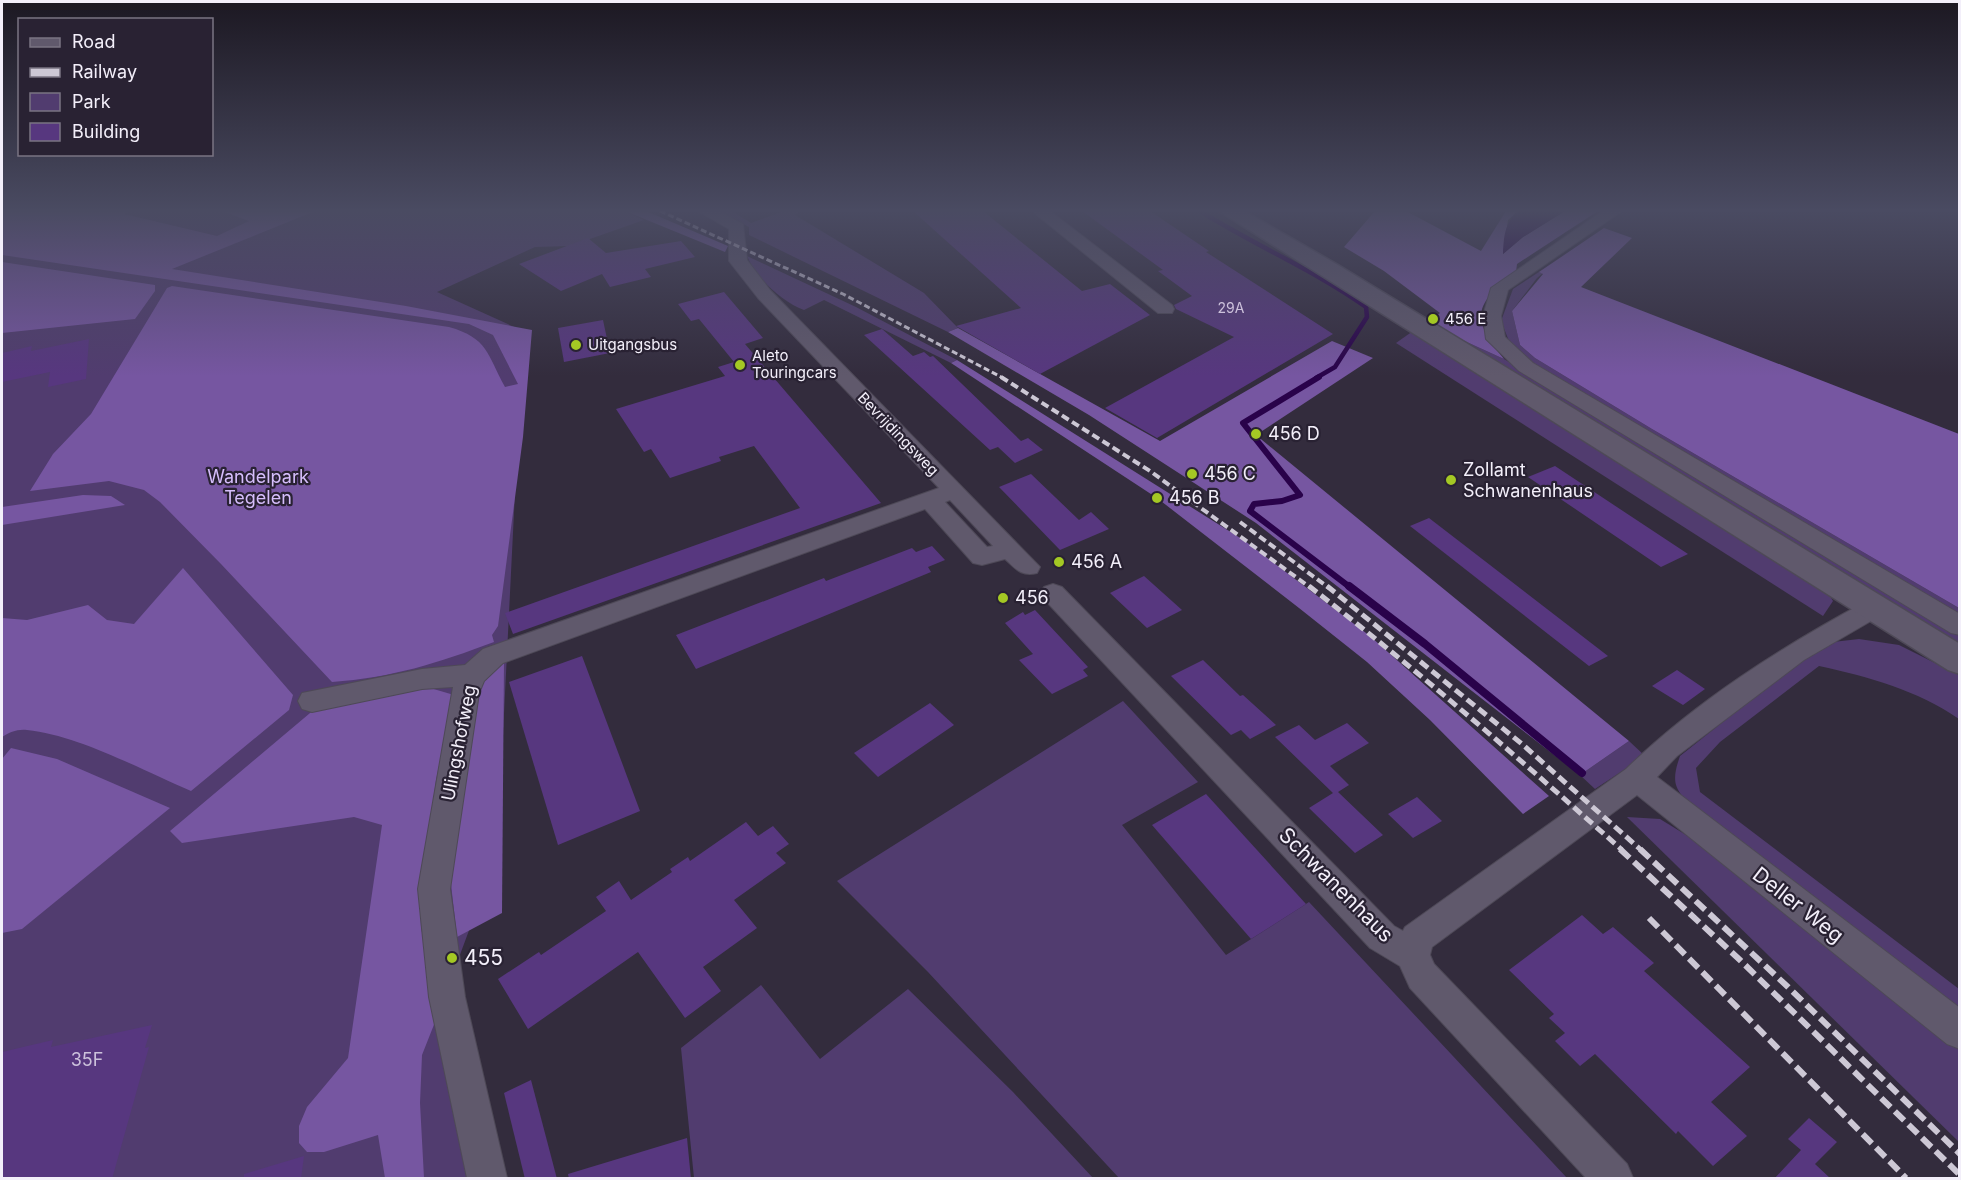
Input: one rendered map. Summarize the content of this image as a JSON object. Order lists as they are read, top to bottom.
{
  "streets": {
    "street": [
      "Bevrijdingsweg",
      "Ulingshofweg",
      "Schwanenhaus",
      "Deller Weg"
    ]
  },
  "crossings": [
    ["Bevrijdingsweg", "Ulingshofweg"]
  ],
  "parks": ["Wandelpark Tegelen"],
  "places": [
    "456 E",
    "Uitgangsbus",
    "Aleto Touringcars",
    "456 D",
    "456 C",
    "Zollamt Schwanenhaus",
    "456 B",
    "456 A",
    "456",
    "455"
  ],
  "house_numbers": ["29A", "35F"],
  "legend": [
    "Road",
    "Railway",
    "Park",
    "Building"
  ]
}
